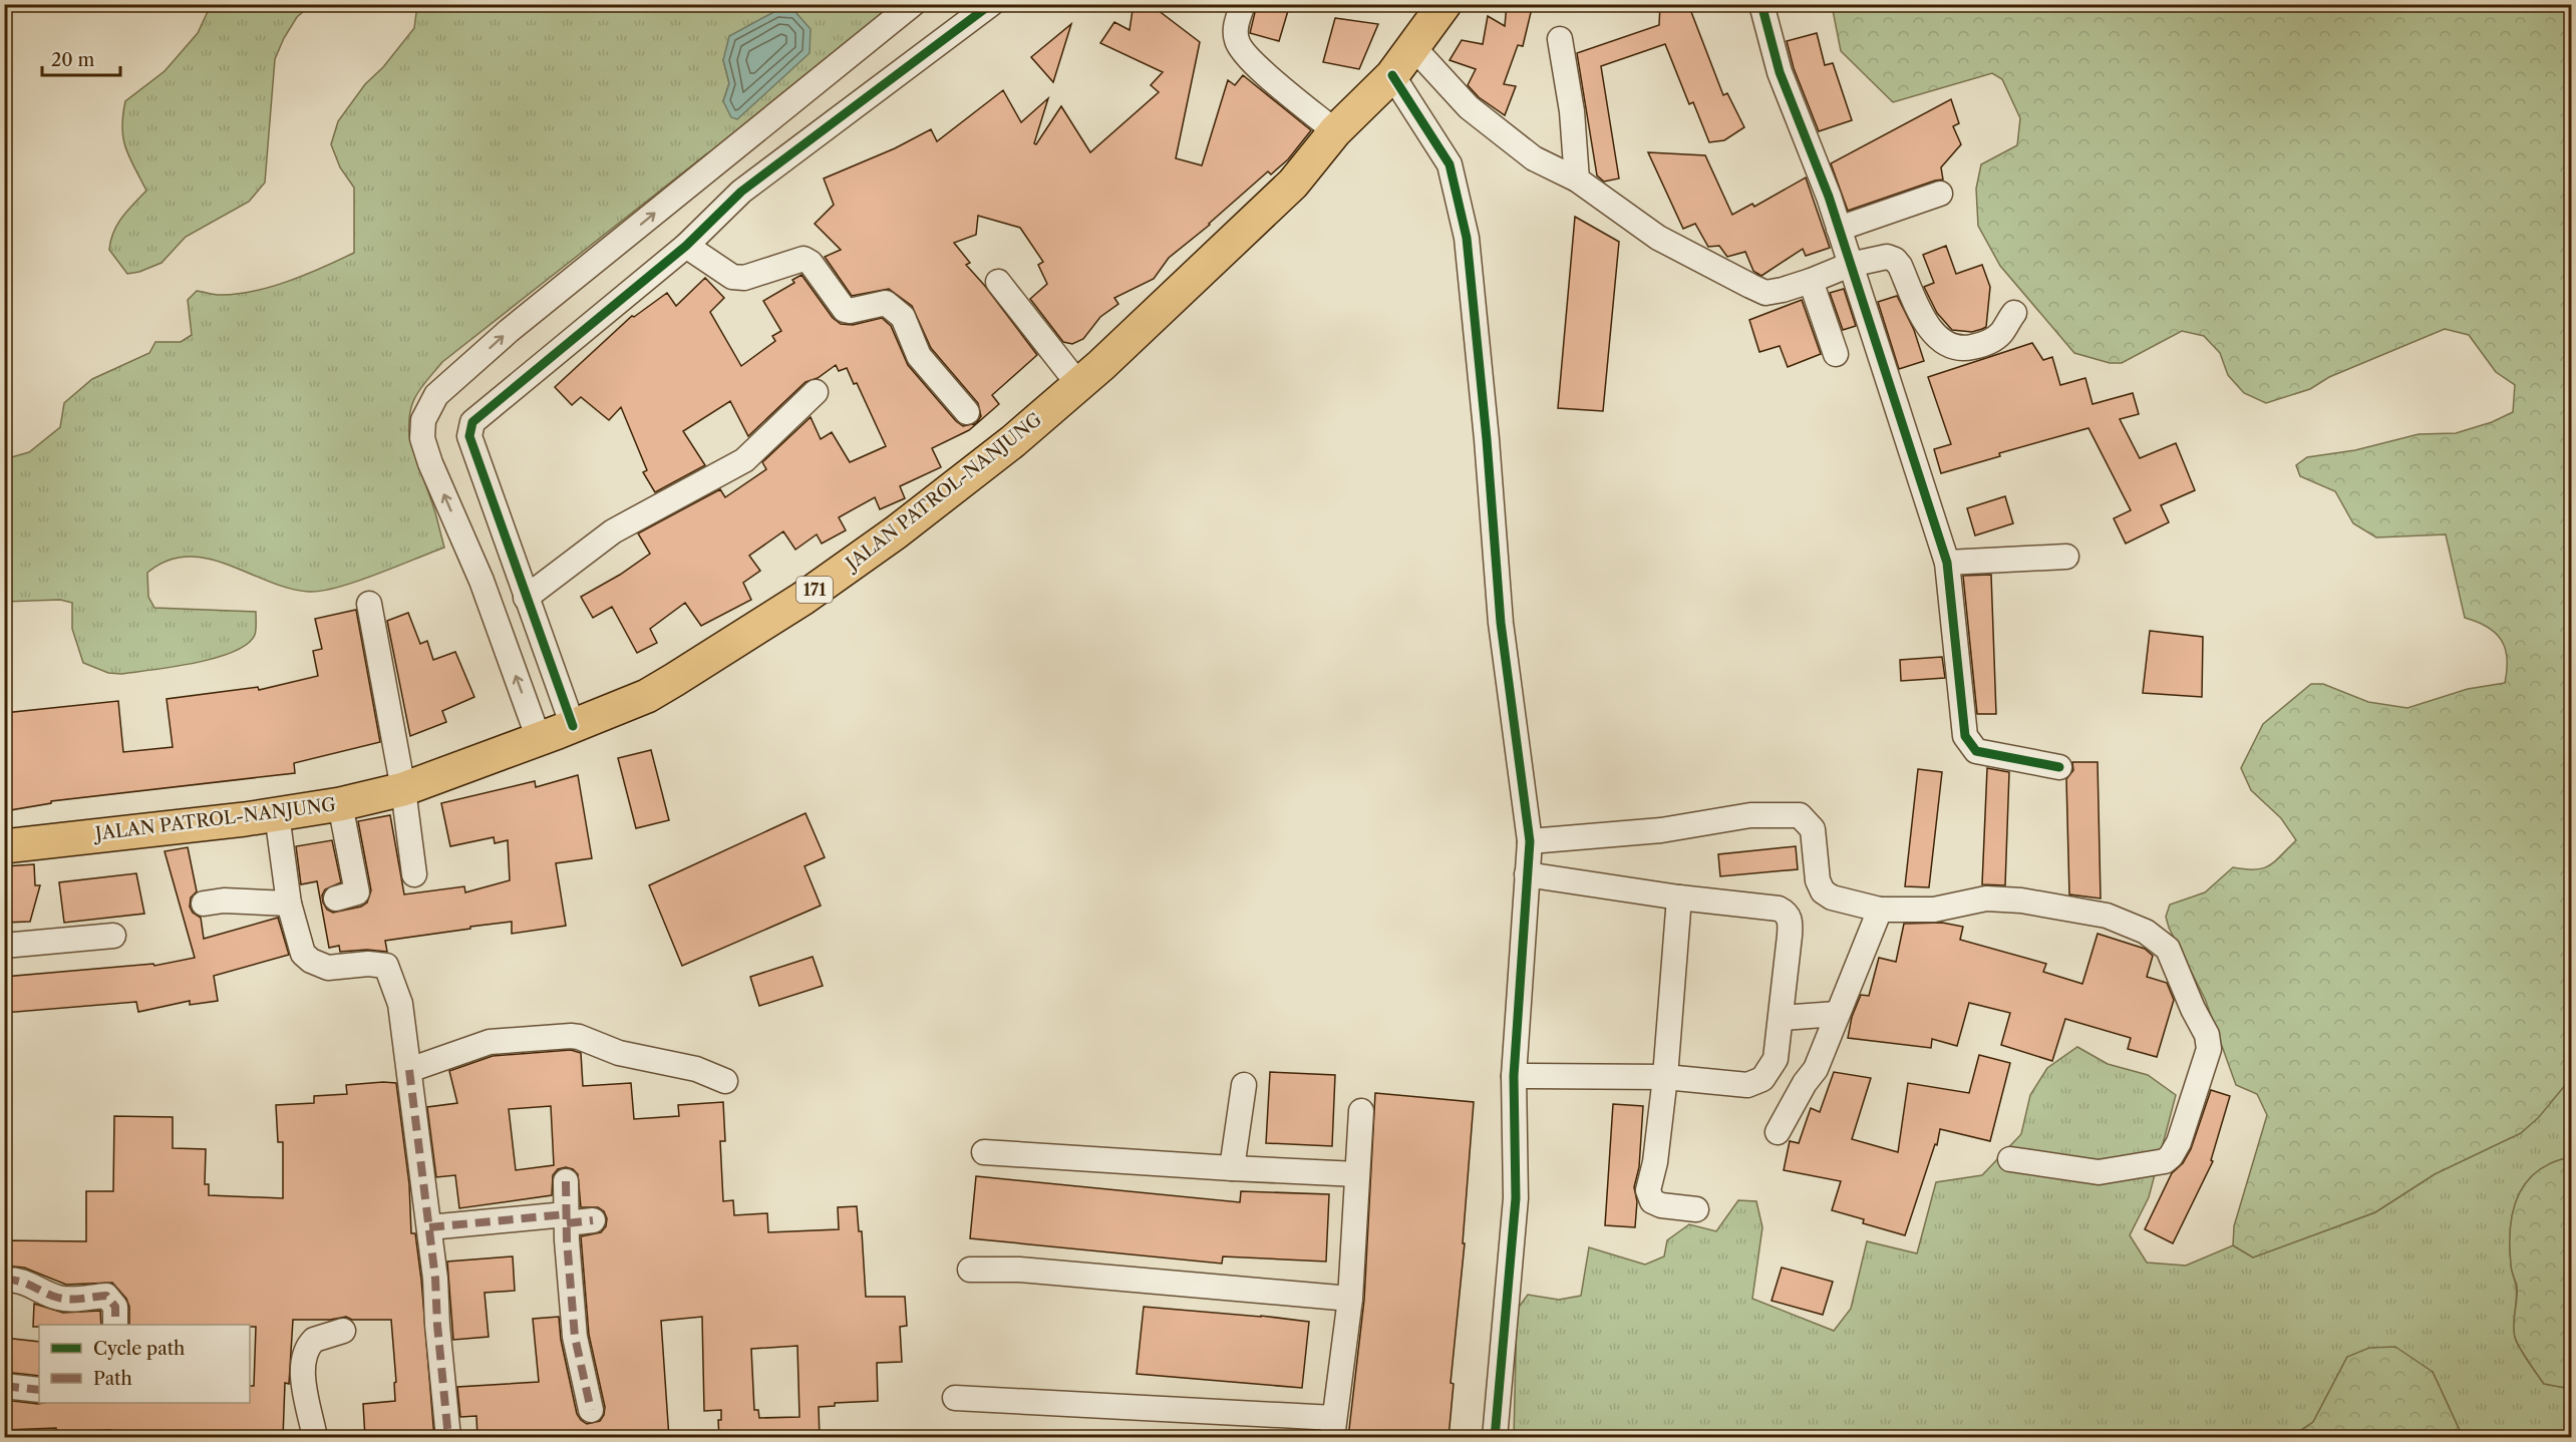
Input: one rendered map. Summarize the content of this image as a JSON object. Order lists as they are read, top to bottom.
{
  "streets": {
    "main road": ["JALAN PATROL-NANJUNG", "171"]
  },
  "legend": ["Cycle path", "Path"],
  "scale_bar": "20 m"
}
